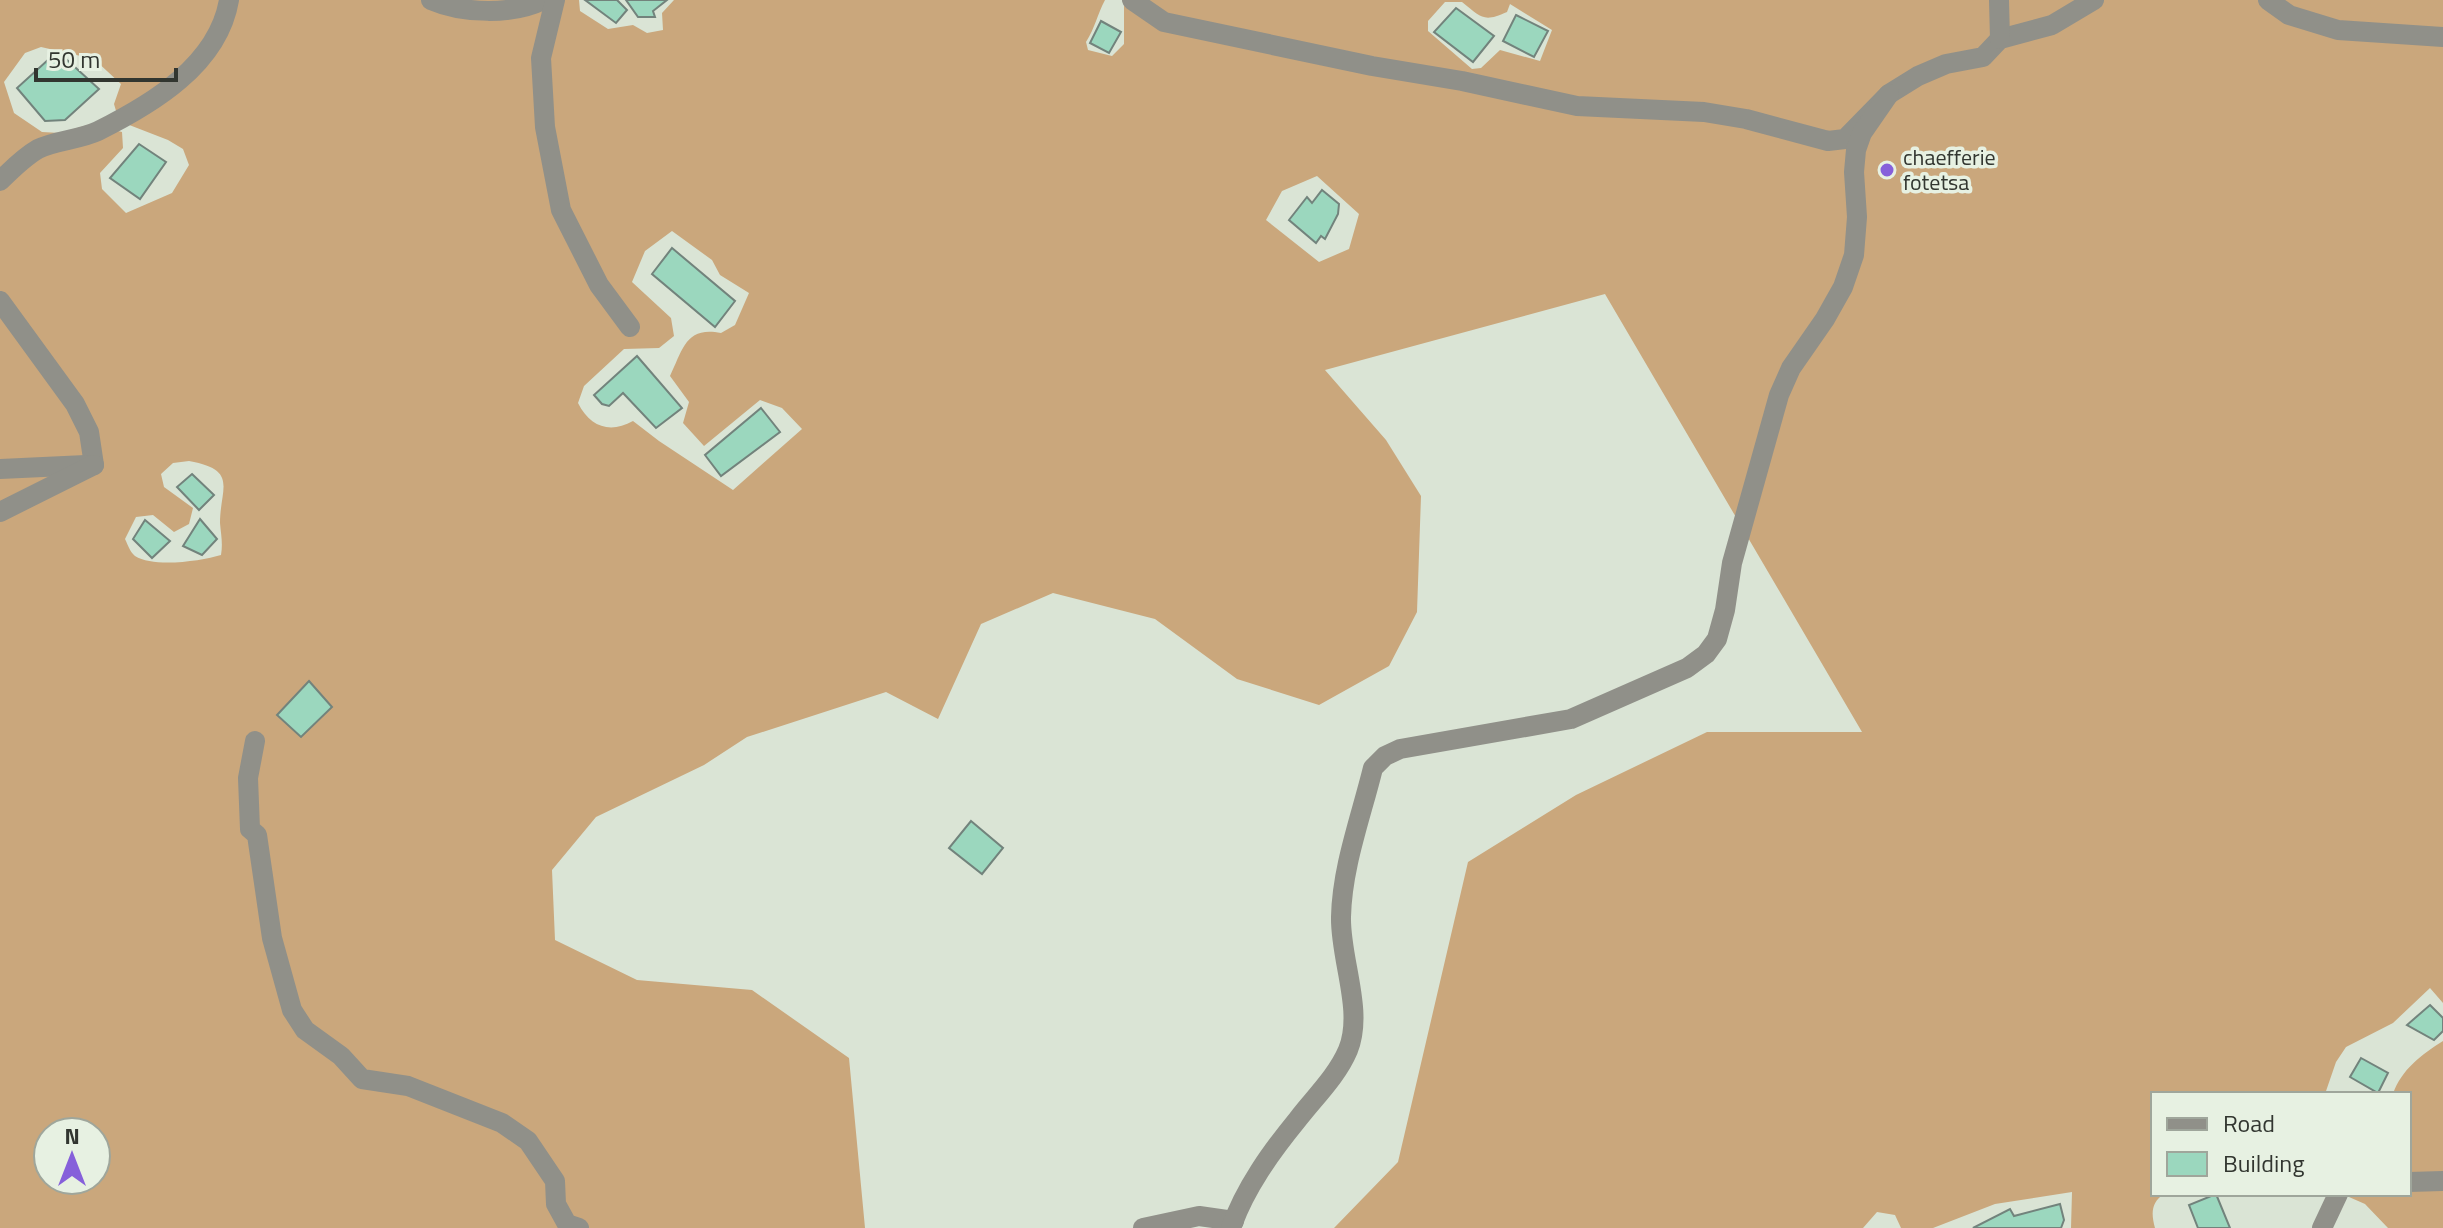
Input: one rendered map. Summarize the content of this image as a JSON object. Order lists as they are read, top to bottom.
{
  "places": ["chaefferie fotetsa"],
  "legend": ["Road", "Building"],
  "scale_bar": "50 m",
  "north": "top"
}
